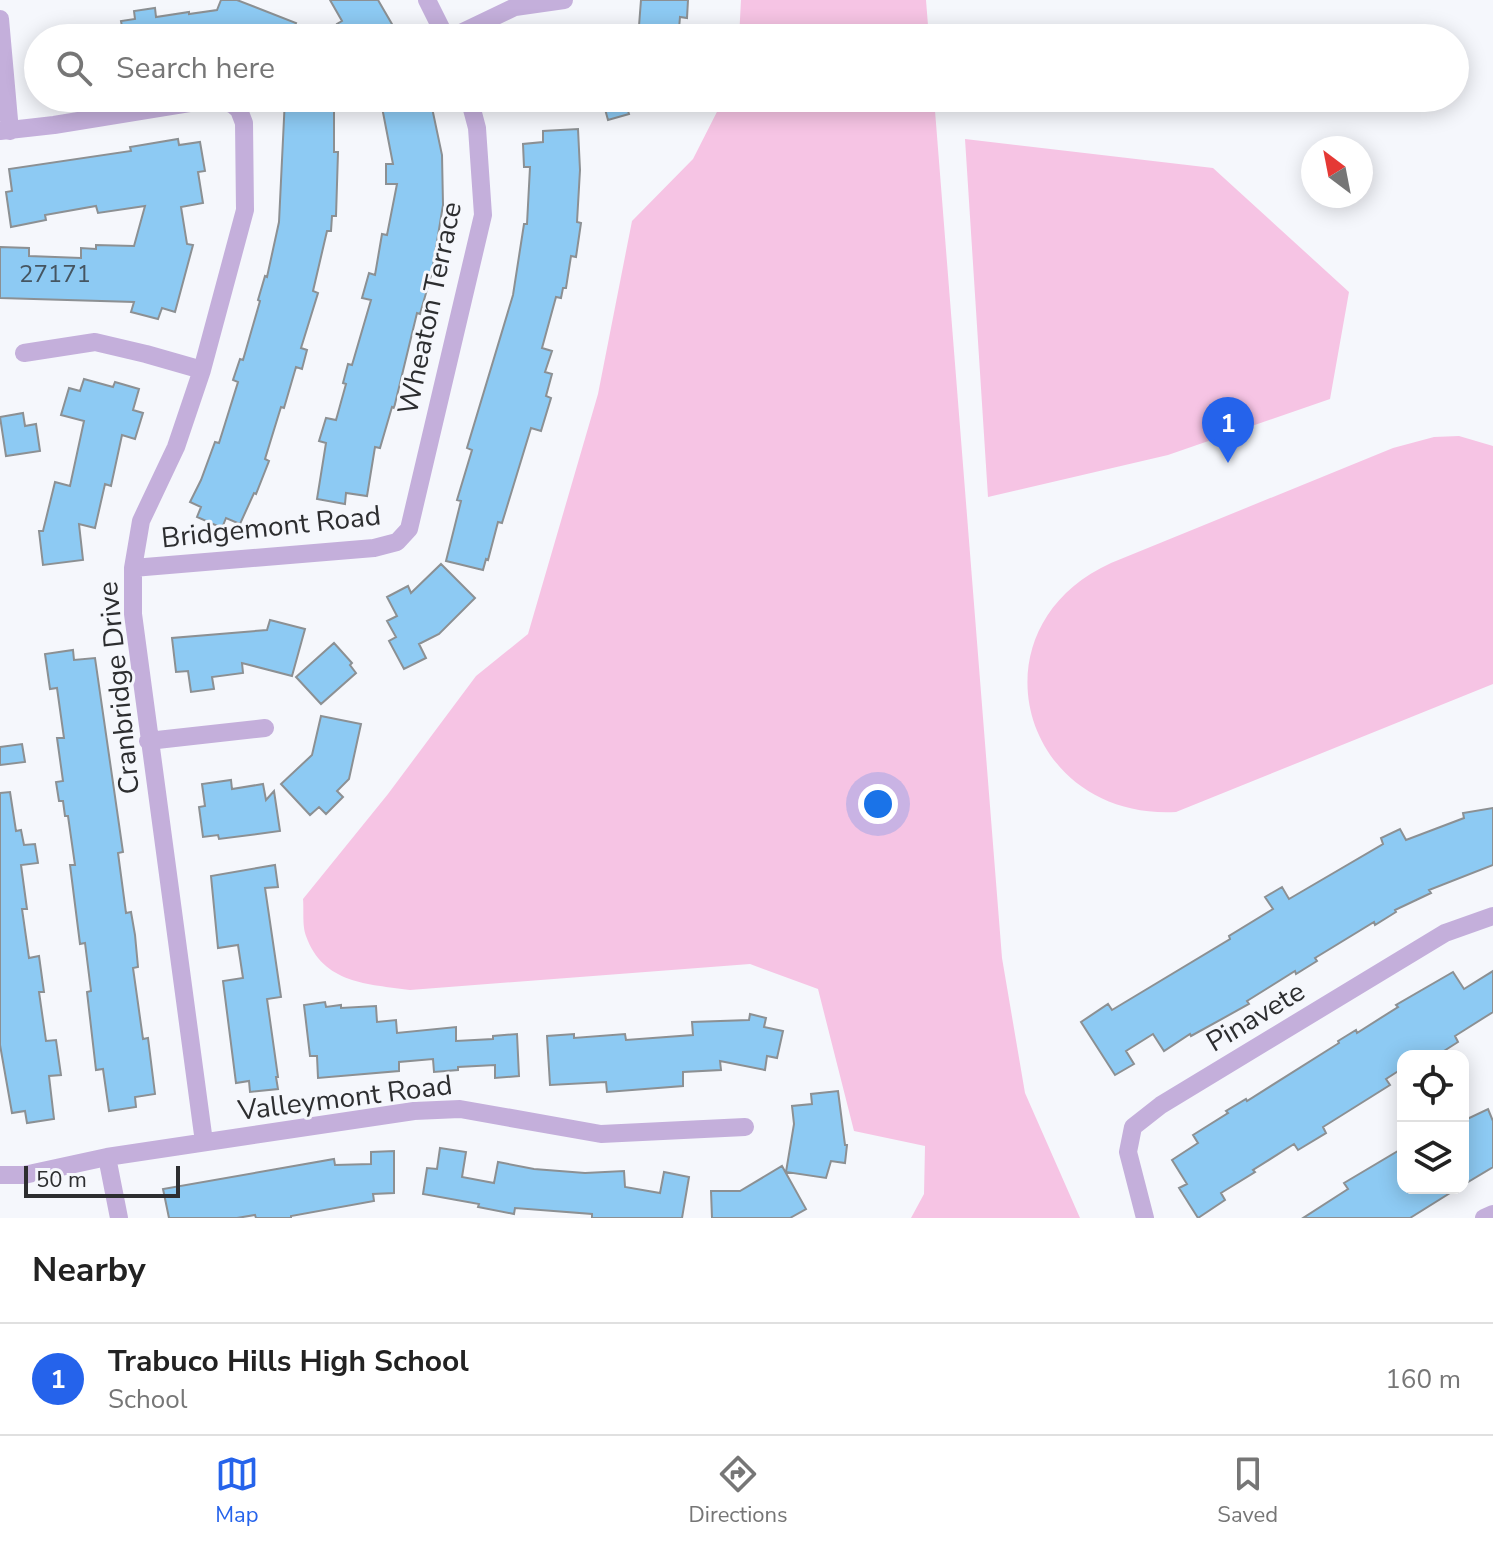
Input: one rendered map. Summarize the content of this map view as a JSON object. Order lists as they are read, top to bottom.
{
  "streets": {
    "street": [
      "Wheaton Terrace",
      "Bridgemont Road",
      "Cranbridge Drive",
      "Pinavete",
      "Valleymont Road"
    ]
  },
  "crossings": [
    ["Wheaton Terrace", "Bridgemont Road"],
    ["Bridgemont Road", "Cranbridge Drive"],
    ["Cranbridge Drive", "Valleymont Road"]
  ],
  "house_numbers": ["27171"],
  "scale_bar": "50 m",
  "north": "top left",
  "page": {
    "search": "Search here",
    "pins": "1",
    "scale": "50 m",
    "heading": "Nearby",
    "list": [
      {
        "mark": "1",
        "name": "Trabuco Hills High School",
        "note": "School",
        "value": "160 m"
      }
    ],
    "nav": ["Map", "Directions", "Saved"]
  }
}
